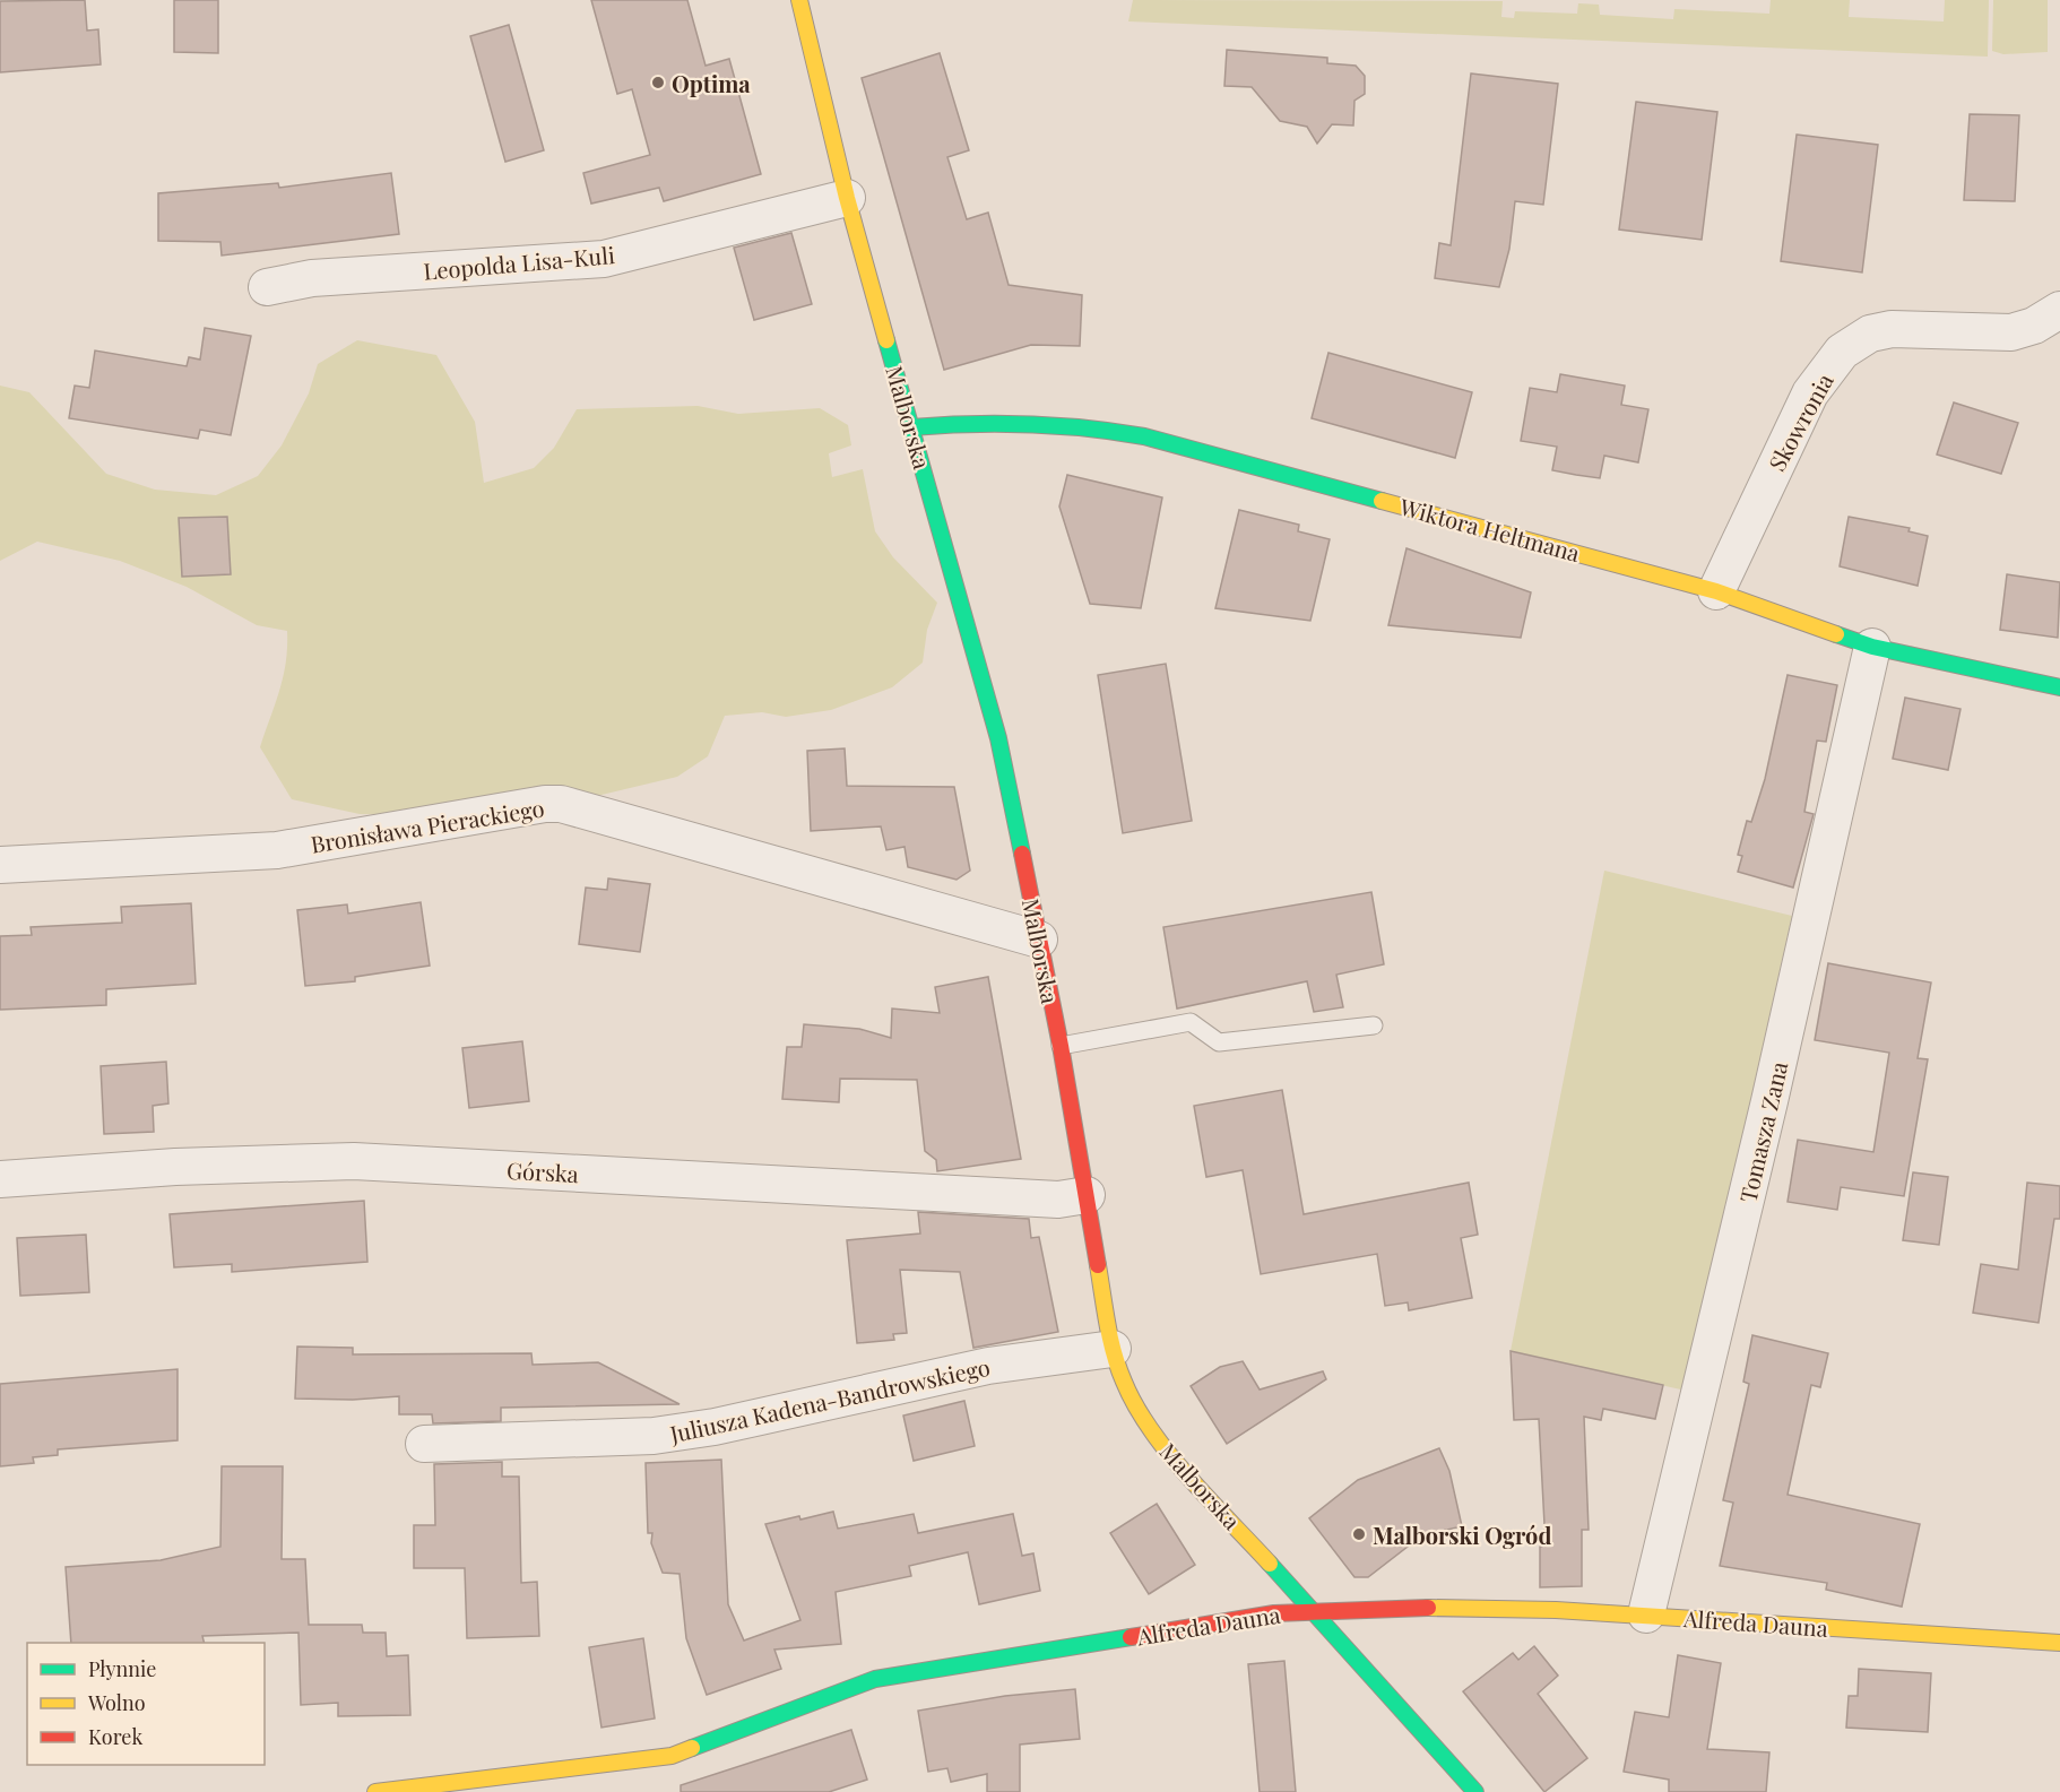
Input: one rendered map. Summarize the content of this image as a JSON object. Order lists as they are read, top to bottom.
{
  "streets": {
    "street": [
      "Leopolda Lisa-Kuli",
      "Malborska",
      "Skowronia",
      "Wiktora Heltmana",
      "Bronisława Pierackiego",
      "Tomasza Zana",
      "Górska",
      "Juliusza Kadena-Bandrowskiego",
      "Alfreda Dauna"
    ]
  },
  "crossings": [
    ["Leopolda Lisa-Kuli", "Malborska"],
    ["Malborska", "Wiktora Heltmana"],
    ["Malborska", "Bronisława Pierackiego"],
    ["Malborska", "Górska"],
    ["Malborska", "Juliusza Kadena-Bandrowskiego"],
    ["Malborska", "Alfreda Dauna"],
    ["Skowronia", "Wiktora Heltmana"],
    ["Wiktora Heltmana", "Tomasza Zana"],
    ["Tomasza Zana", "Alfreda Dauna"]
  ],
  "places": ["Optima", "Malborski Ogród"],
  "legend": ["Płynnie", "Wolno", "Korek"]
}
